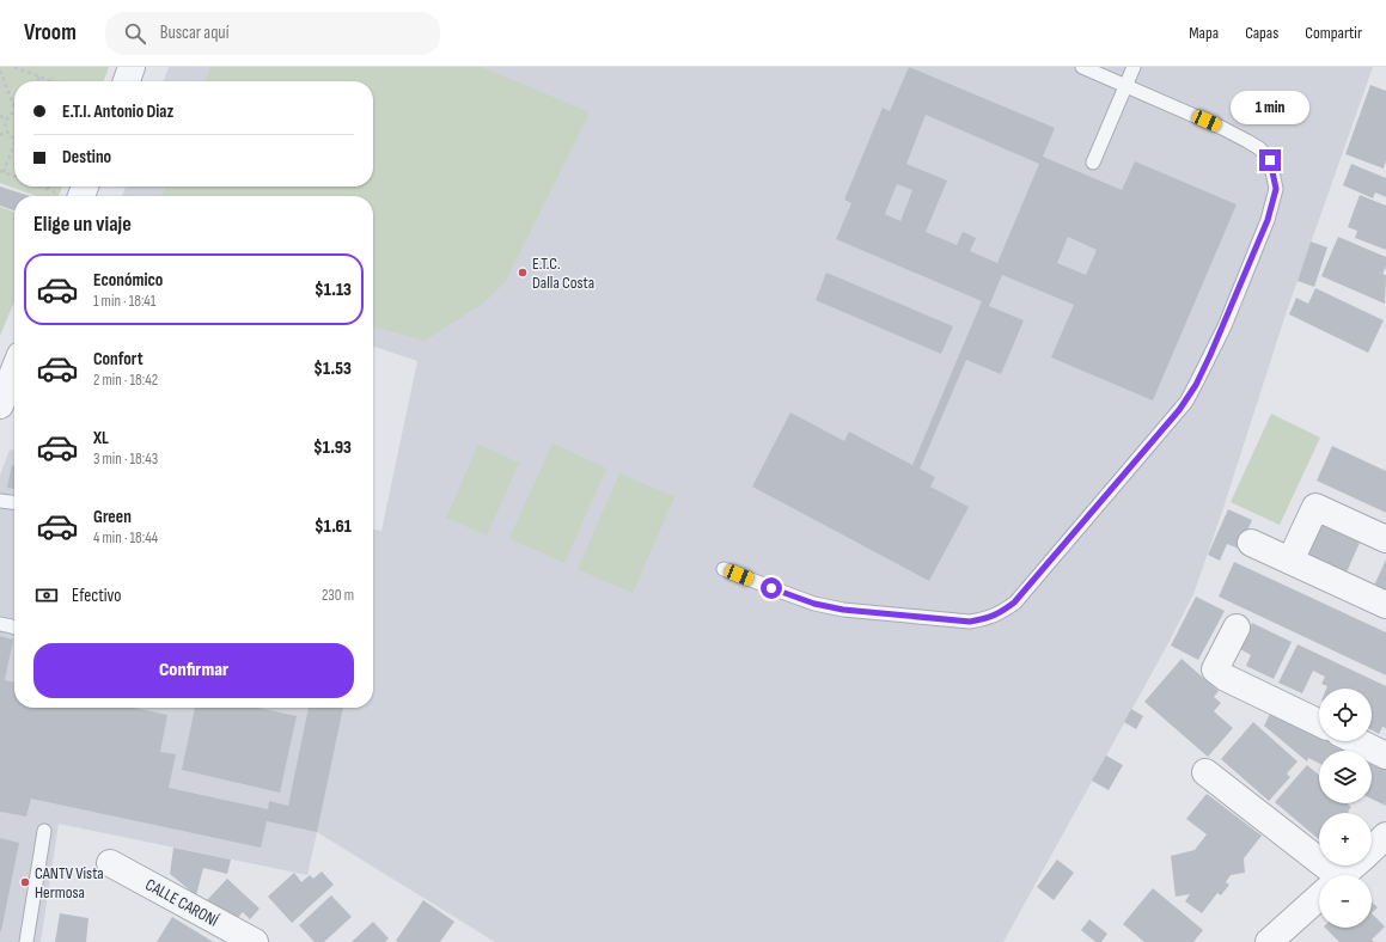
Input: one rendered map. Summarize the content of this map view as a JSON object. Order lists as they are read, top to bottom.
{
  "streets": {
    "street": ["CALLE CARONÍ"]
  },
  "places": ["E.T.C. Dalla Costa", "CANTV Vista Hermosa"],
  "page": {
    "header": "Vroom",
    "search": "Buscar aquí",
    "nav": ["Mapa", "Capas", "Compartir"],
    "banner": ["E.T.I. Antonio Diaz", "Destino"],
    "bubble": "1 min",
    "heading": "Elige un viaje",
    "list": [
      {
        "name": "Económico",
        "note": "1 min · 18:41",
        "value": "$1.13"
      },
      {
        "name": "Confort",
        "note": "2 min · 18:42",
        "value": "$1.53"
      },
      {
        "name": "XL",
        "note": "3 min · 18:43",
        "value": "$1.93"
      },
      {
        "name": "Green",
        "note": "4 min · 18:44",
        "value": "$1.61"
      }
    ],
    "pay": ["Efectivo", "230 m"],
    "buttons": "Confirmar",
    "map_buttons": ["+", "−"]
  }
}
